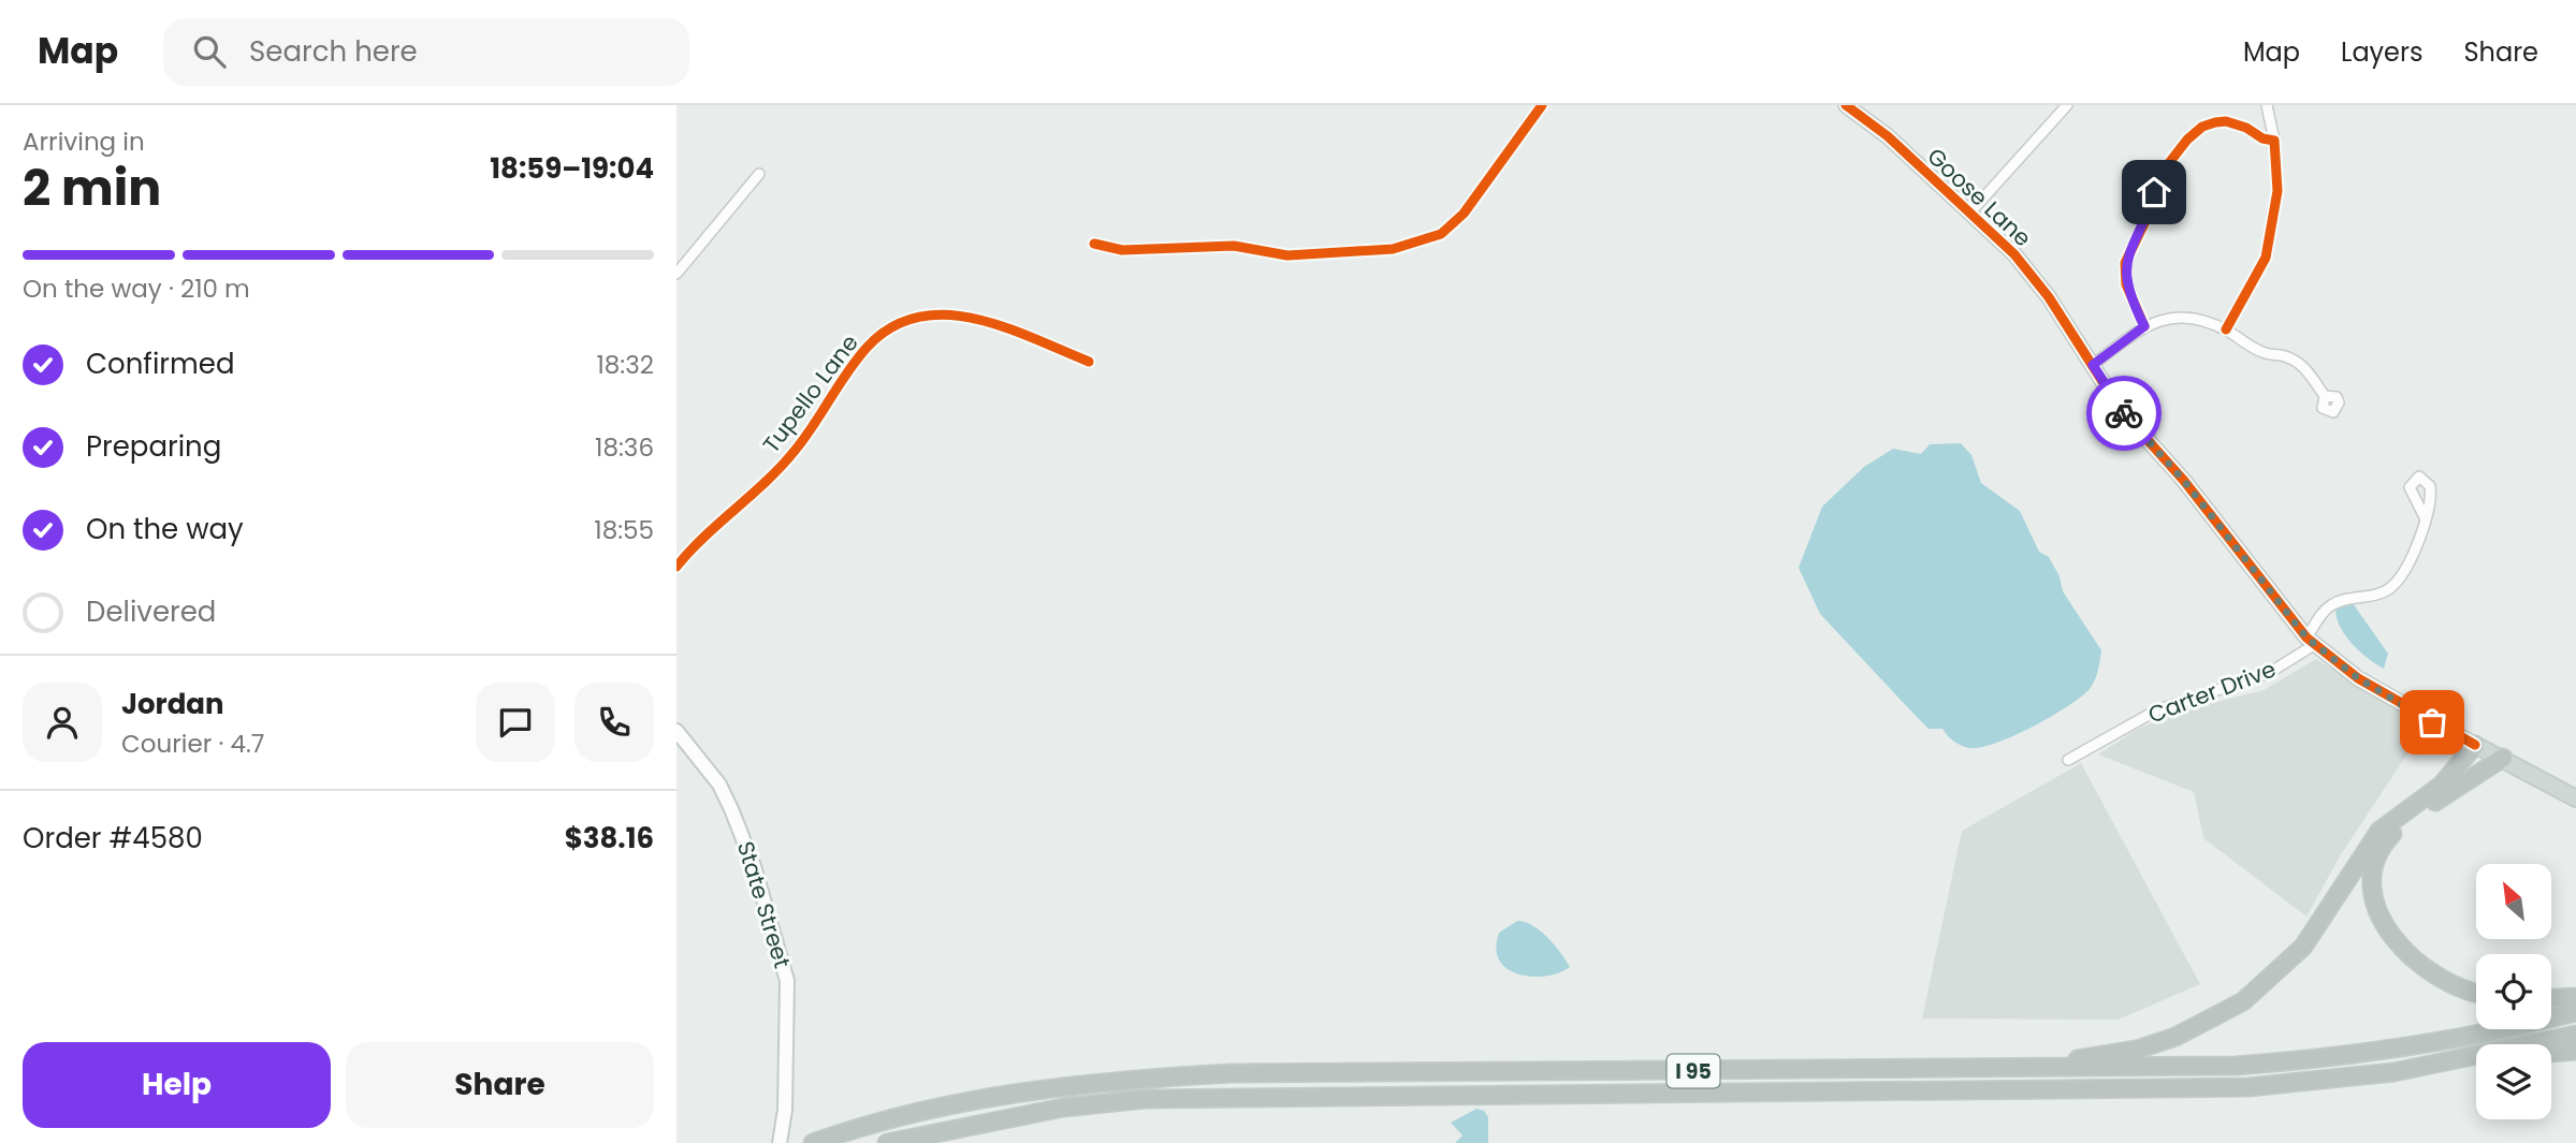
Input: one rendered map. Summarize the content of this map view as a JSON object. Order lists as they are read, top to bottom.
{
  "streets": {
    "highway": ["I 95"],
    "main road": ["Goose Lane"],
    "street": ["Tupello Lane", "Carter Drive", "State Street"]
  },
  "crossings": [
    ["Goose Lane", "Carter Drive"]
  ],
  "north": "top left",
  "page": {
    "header": "Map",
    "search": "Search here",
    "nav": ["Map", "Layers", "Share"],
    "heading": ["2 min", "Arriving in", "18:59–19:04"],
    "panel": [
      "Jordan",
      "Courier · 4.7",
      "Order #4580",
      "$38.16"
    ],
    "bar": "On the way · 210 m",
    "list": [
      ["Confirmed", "18:32"],
      ["Preparing", "18:36"],
      ["On the way", "18:55"],
      "Delivered"
    ],
    "buttons": ["Help", "Share"]
  }
}
